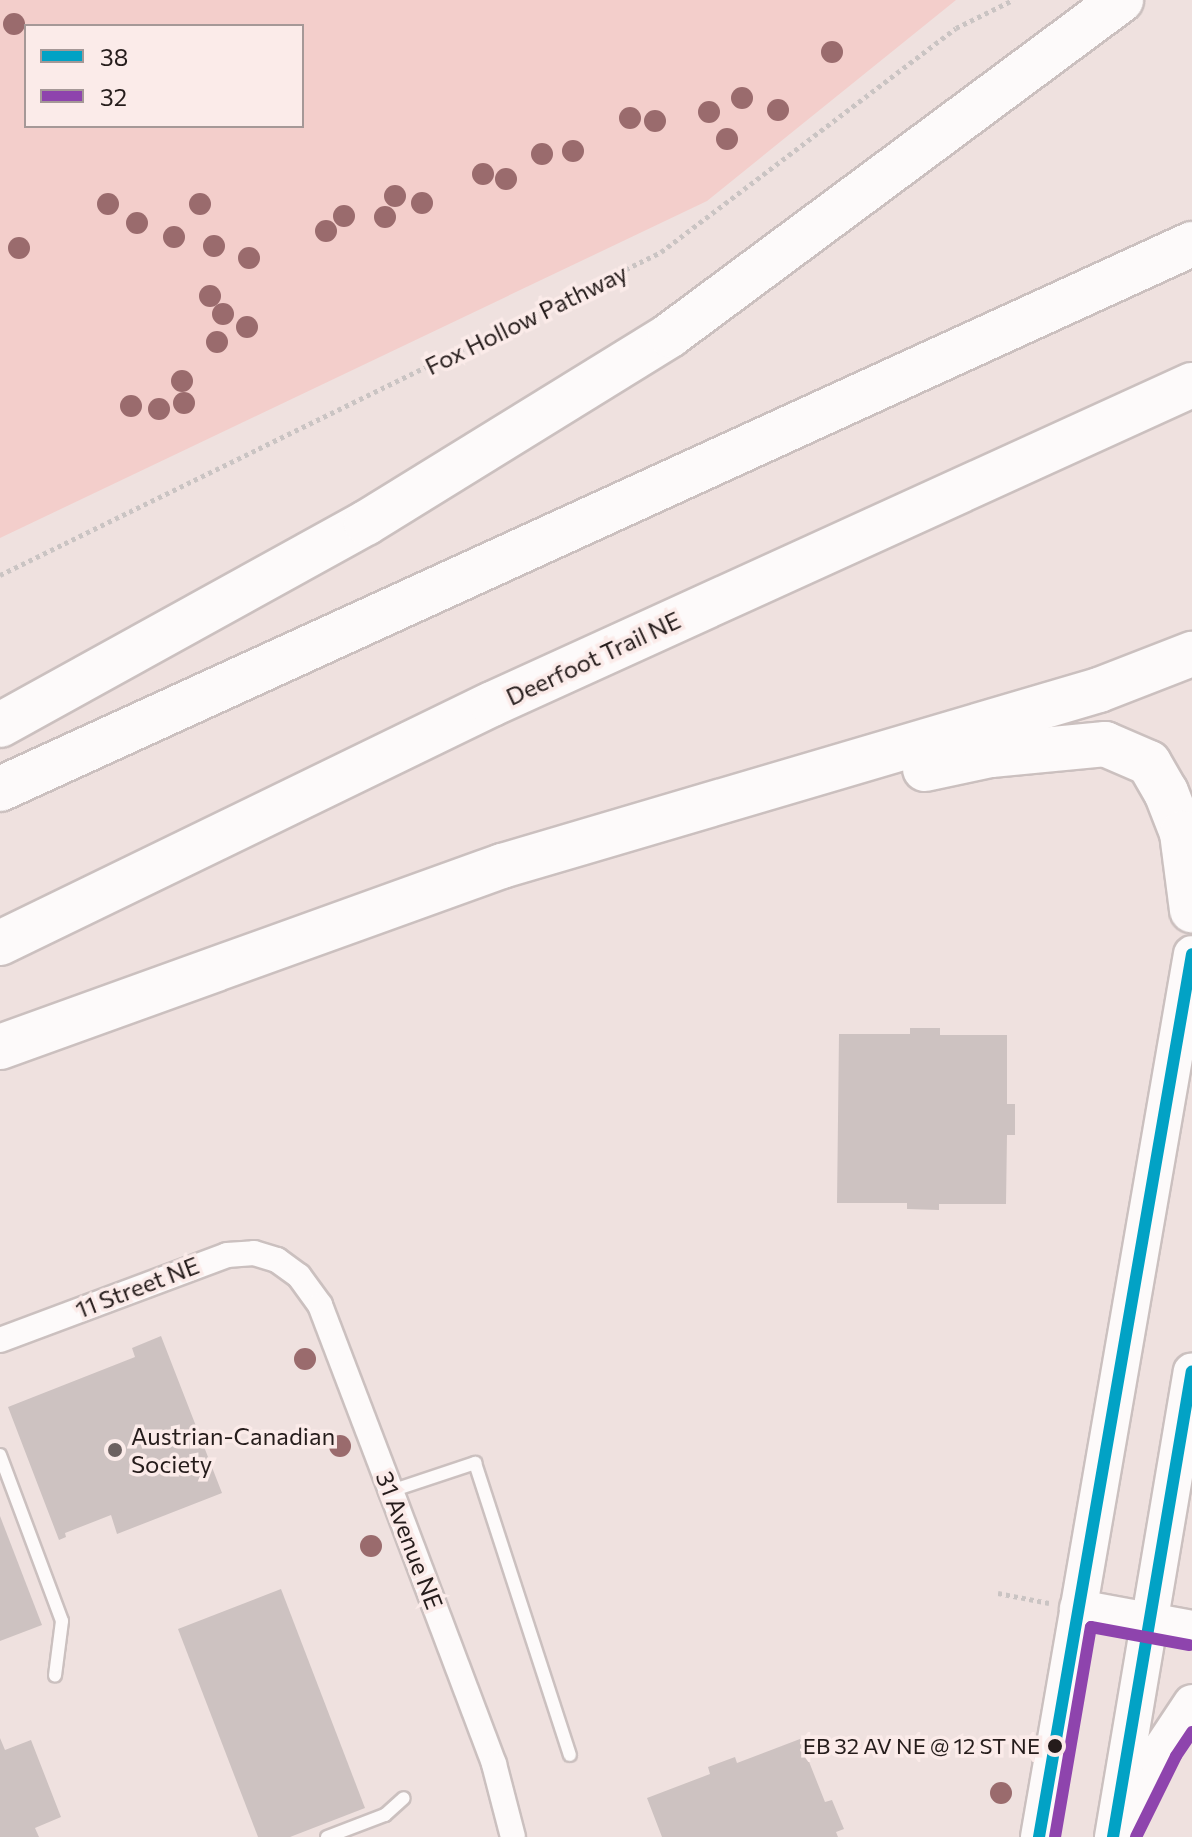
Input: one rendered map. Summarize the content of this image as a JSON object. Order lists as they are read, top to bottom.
{
  "streets": {
    "highway": ["Deerfoot Trail NE"],
    "street": ["11 Street NE", "31 Avenue NE"],
    "path": ["Fox Hollow Pathway"]
  },
  "crossings": [
    ["11 Street NE", "31 Avenue NE"]
  ],
  "places": ["Austrian-Canadian Society", "EB 32 AV NE @ 12 ST NE"],
  "lines": ["transit line 38", "transit line 32"],
  "legend": ["38", "32"]
}
